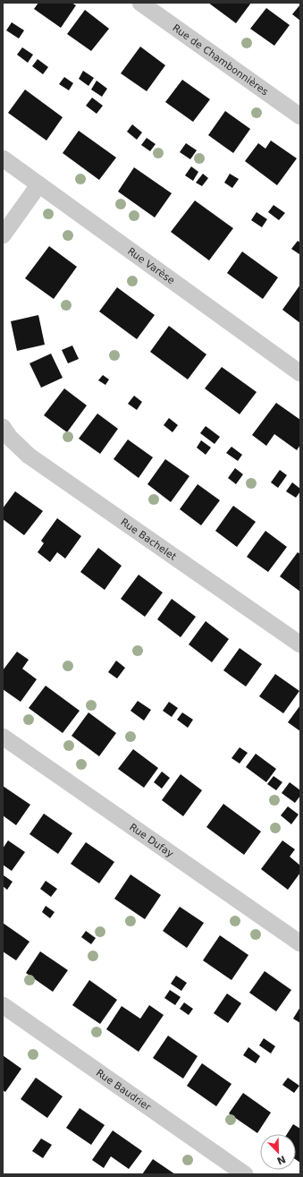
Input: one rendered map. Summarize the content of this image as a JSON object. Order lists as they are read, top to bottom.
{
  "streets": {
    "street": [
      "Rue de Chambonnières",
      "Rue Varèse",
      "Rue Bachelet",
      "Rue Dufay",
      "Rue Baudrier"
    ]
  },
  "north": "bottom right"
}
